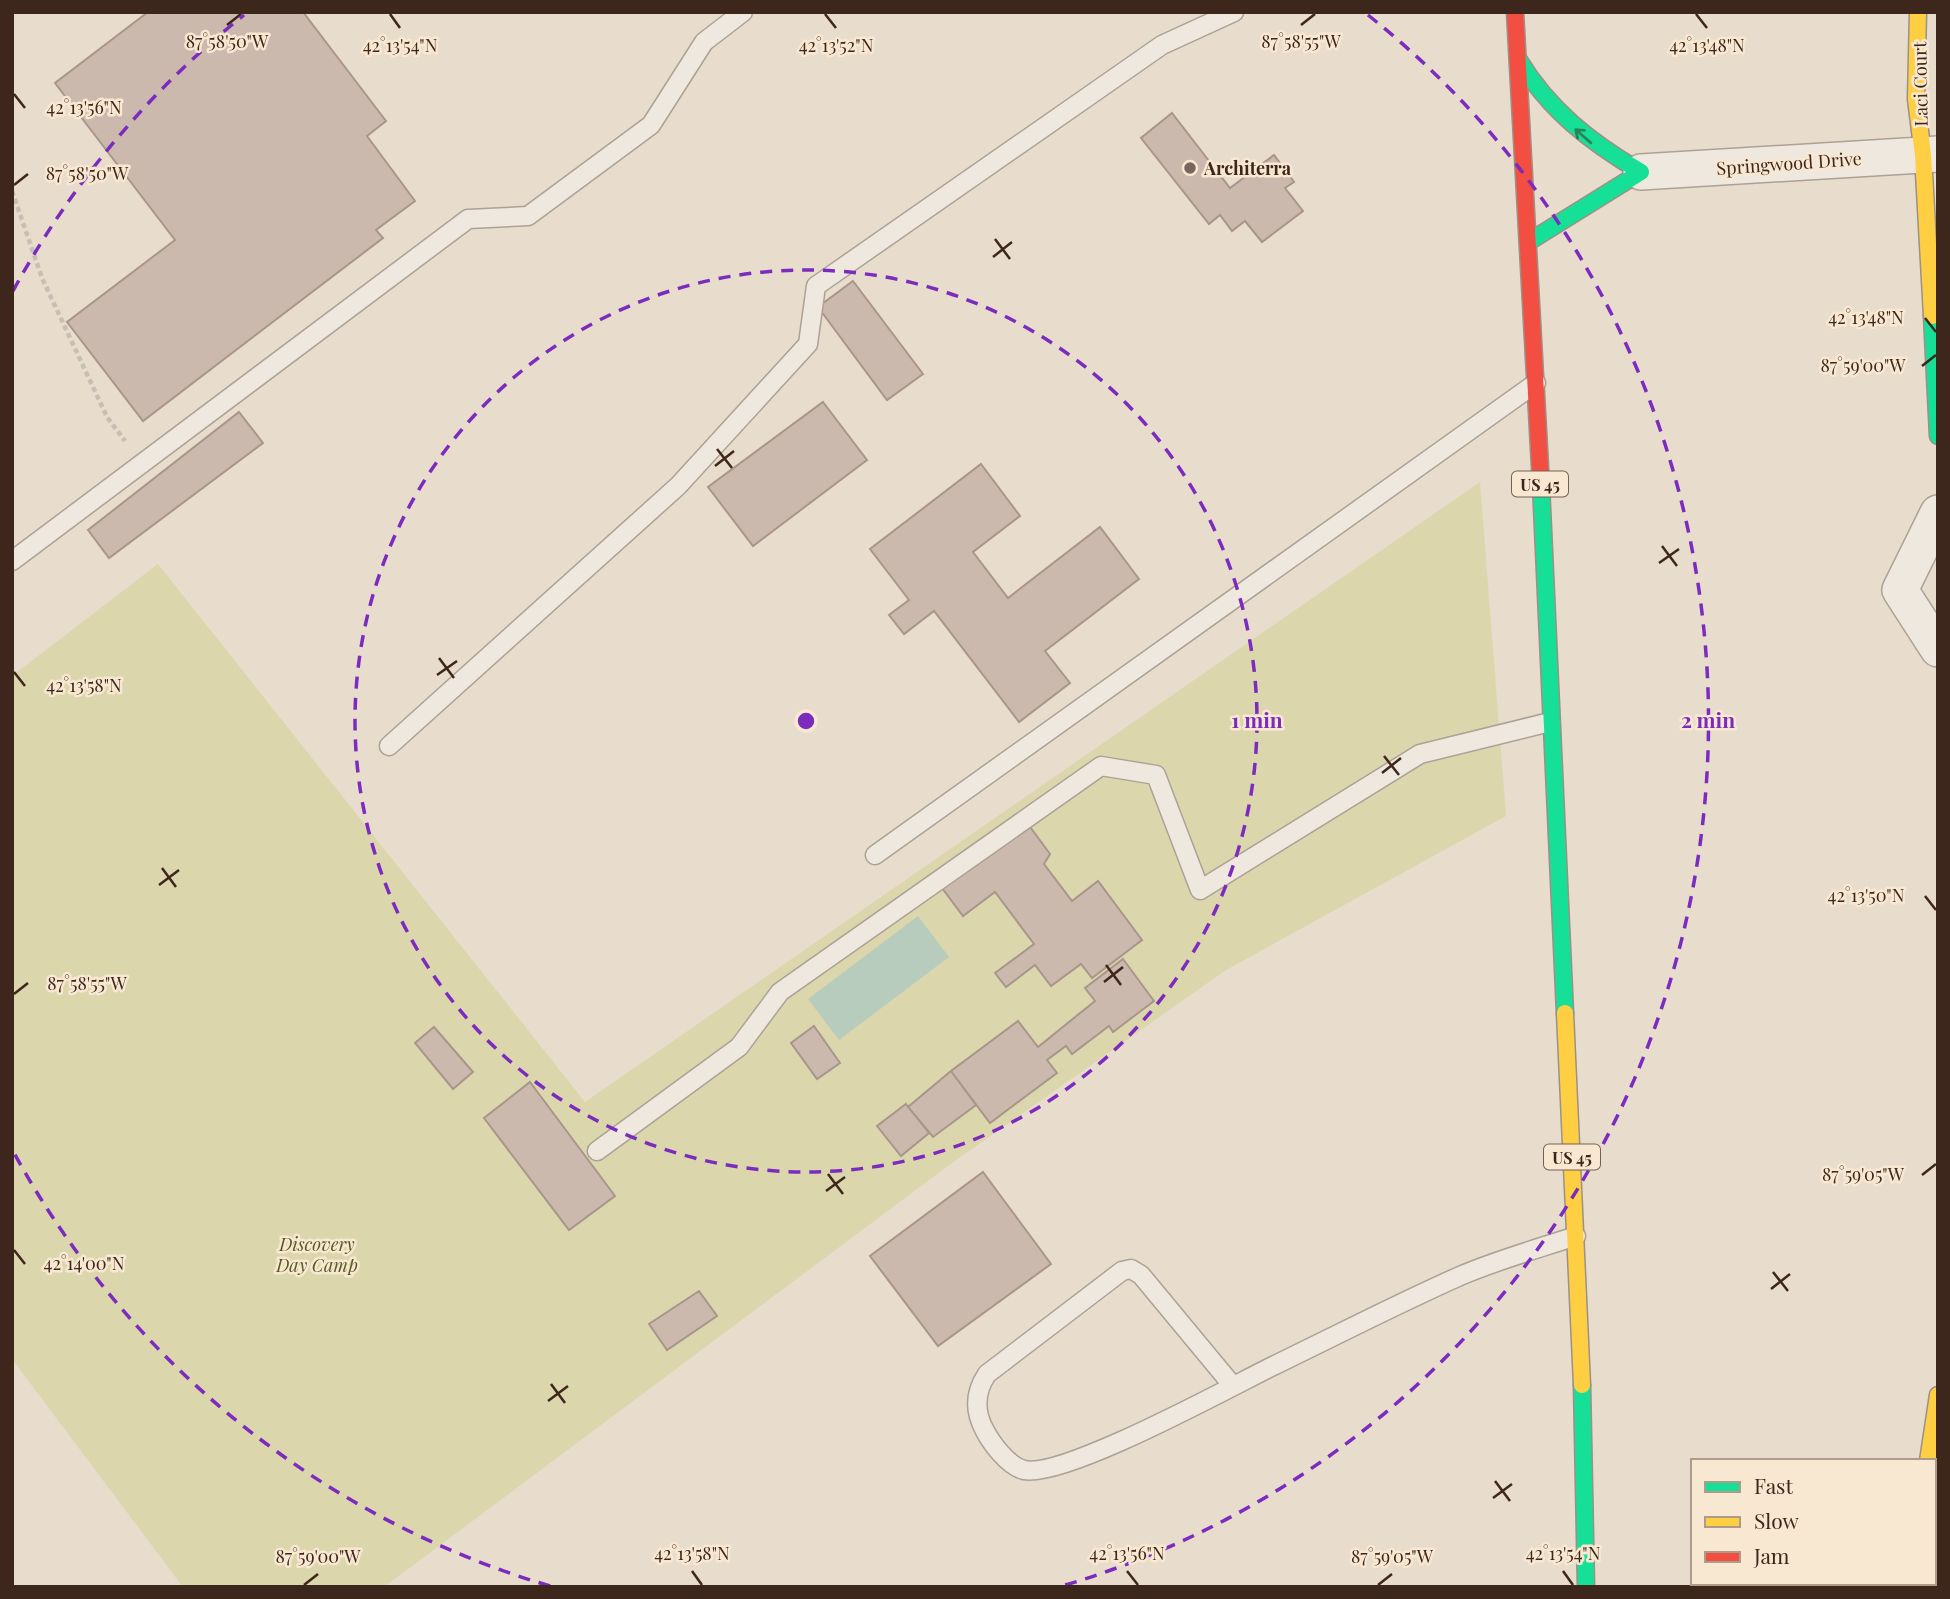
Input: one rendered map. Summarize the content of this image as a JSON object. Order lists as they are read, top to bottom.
{
  "streets": {
    "main road": ["Laci Court", "US 45"],
    "street": ["Springwood Drive"]
  },
  "crossings": [
    ["Laci Court", "Springwood Drive"]
  ],
  "parks": ["Discovery Day Camp"],
  "places": ["Architerra"],
  "legend": ["Fast", "Slow", "Jam"],
  "coordinates": [
    "87°58'50\"W",
    "87°58'55\"W",
    "42°13'54\"N",
    "42°13'52\"N",
    "42°13'48\"N",
    "42°13'56\"N",
    "87°59'00\"W",
    "42°13'58\"N",
    "42°13'50\"N",
    "87°59'05\"W",
    "42°14'00\"N"
  ],
  "rings": ["1 min", "2 min"]
}
